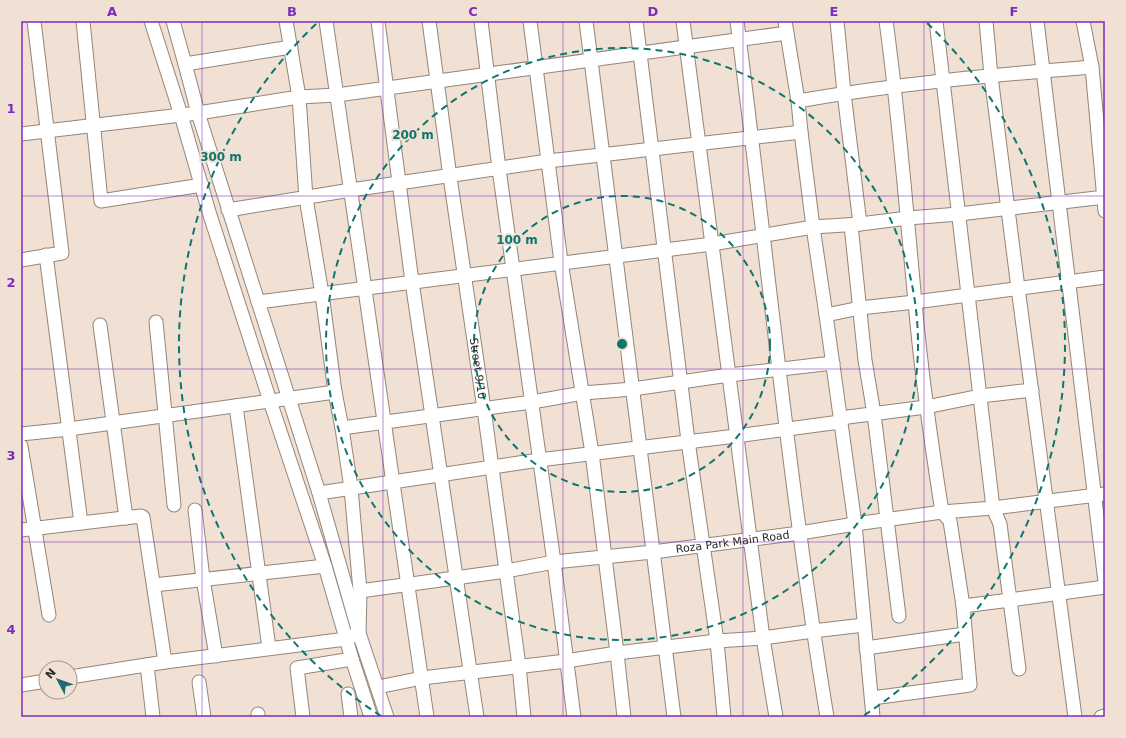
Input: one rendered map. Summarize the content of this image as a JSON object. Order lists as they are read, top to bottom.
{
  "streets": {
    "street": ["Street 9/10", "Roza Park Main Road"]
  },
  "crossings": [
    ["Street 9/10", "Roza Park Main Road"]
  ],
  "north": "top left",
  "grid": {
    "columns": [
      "A",
      "B",
      "C",
      "D",
      "E",
      "F"
    ],
    "rows": [
      "1",
      "2",
      "3",
      "4"
    ]
  },
  "rings": ["200 m", "300 m", "100 m"]
}
